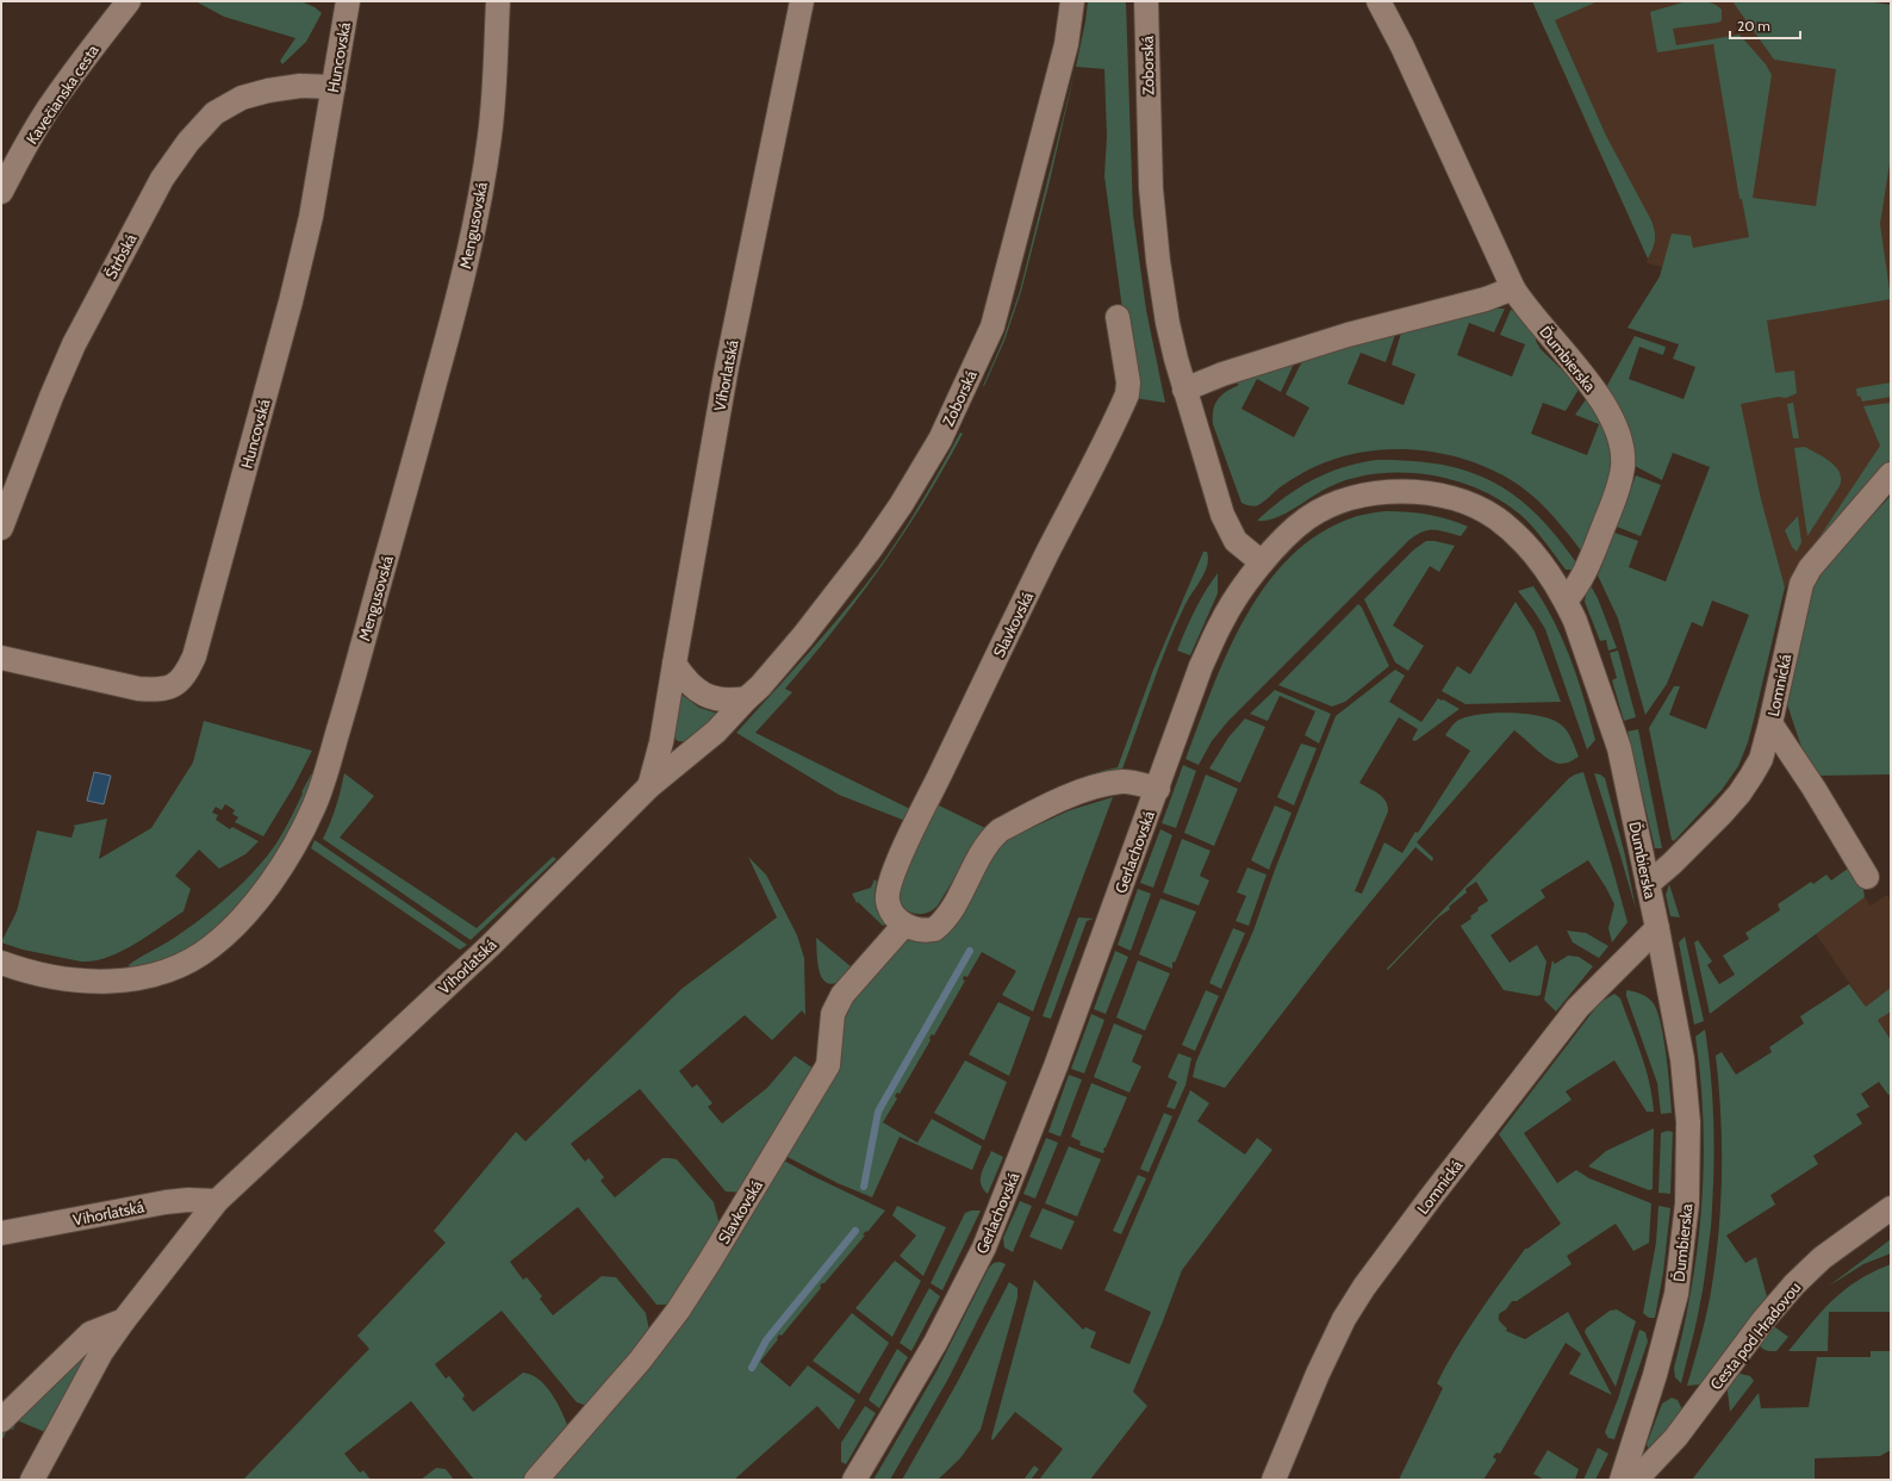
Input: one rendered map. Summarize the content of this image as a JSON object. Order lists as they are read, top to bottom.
{
  "streets": {
    "street": [
      "Huncovská",
      "Zoborská",
      "Kavečianska cesta",
      "Mengusovská",
      "Štrbská",
      "Ďumbierska",
      "Vihorlatská",
      "Slavkovská",
      "Lomnická",
      "Gerlachovská",
      "Cesta pod Hradovou"
    ]
  },
  "crossings": [
    ["Huncovská", "Štrbská"],
    ["Zoborská", "Vihorlatská"],
    ["Zoborská", "Gerlachovská"],
    ["Ďumbierska", "Lomnická"],
    ["Ďumbierska", "Gerlachovská"]
  ],
  "scale_bar": "20 m"
}
